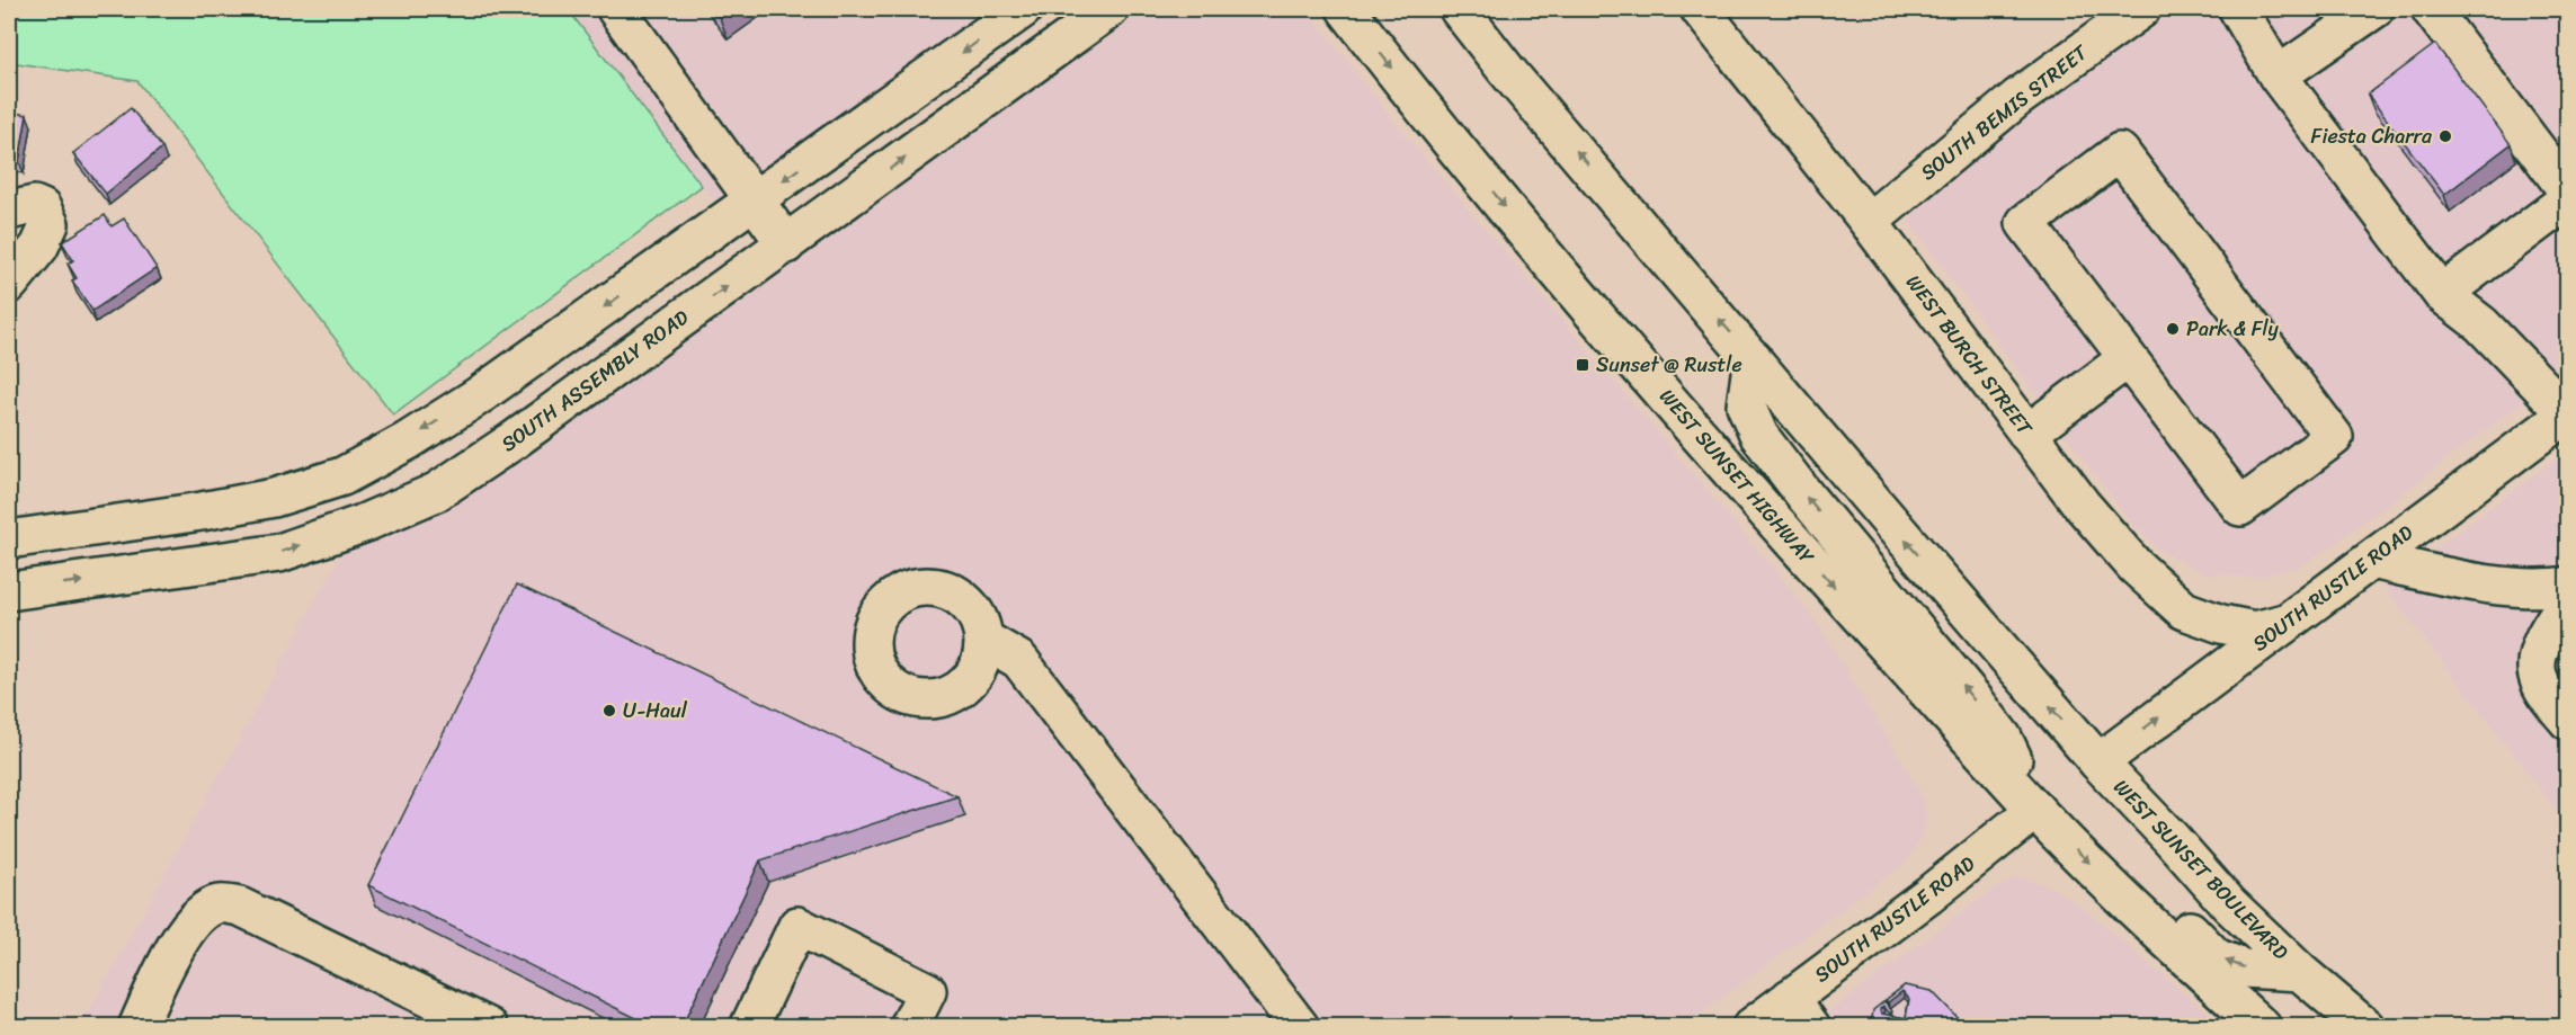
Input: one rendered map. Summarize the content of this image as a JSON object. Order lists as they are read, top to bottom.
{
  "streets": {
    "street": [
      "SOUTH BEMIS STREET",
      "WEST BURCH STREET",
      "SOUTH ASSEMBLY ROAD",
      "WEST SUNSET HIGHWAY",
      "SOUTH RUSTLE ROAD",
      "WEST SUNSET BOULEVARD"
    ]
  },
  "crossings": [
    ["SOUTH BEMIS STREET", "WEST BURCH STREET"],
    ["WEST BURCH STREET", "SOUTH RUSTLE ROAD"],
    ["WEST SUNSET HIGHWAY", "SOUTH RUSTLE ROAD"],
    ["SOUTH RUSTLE ROAD", "WEST SUNSET BOULEVARD"]
  ],
  "places": {
    "other": ["Fiesta Charra", "Park & Fly", "U-Haul"],
    "transit": ["Sunset @ Rustle"]
  }
}
